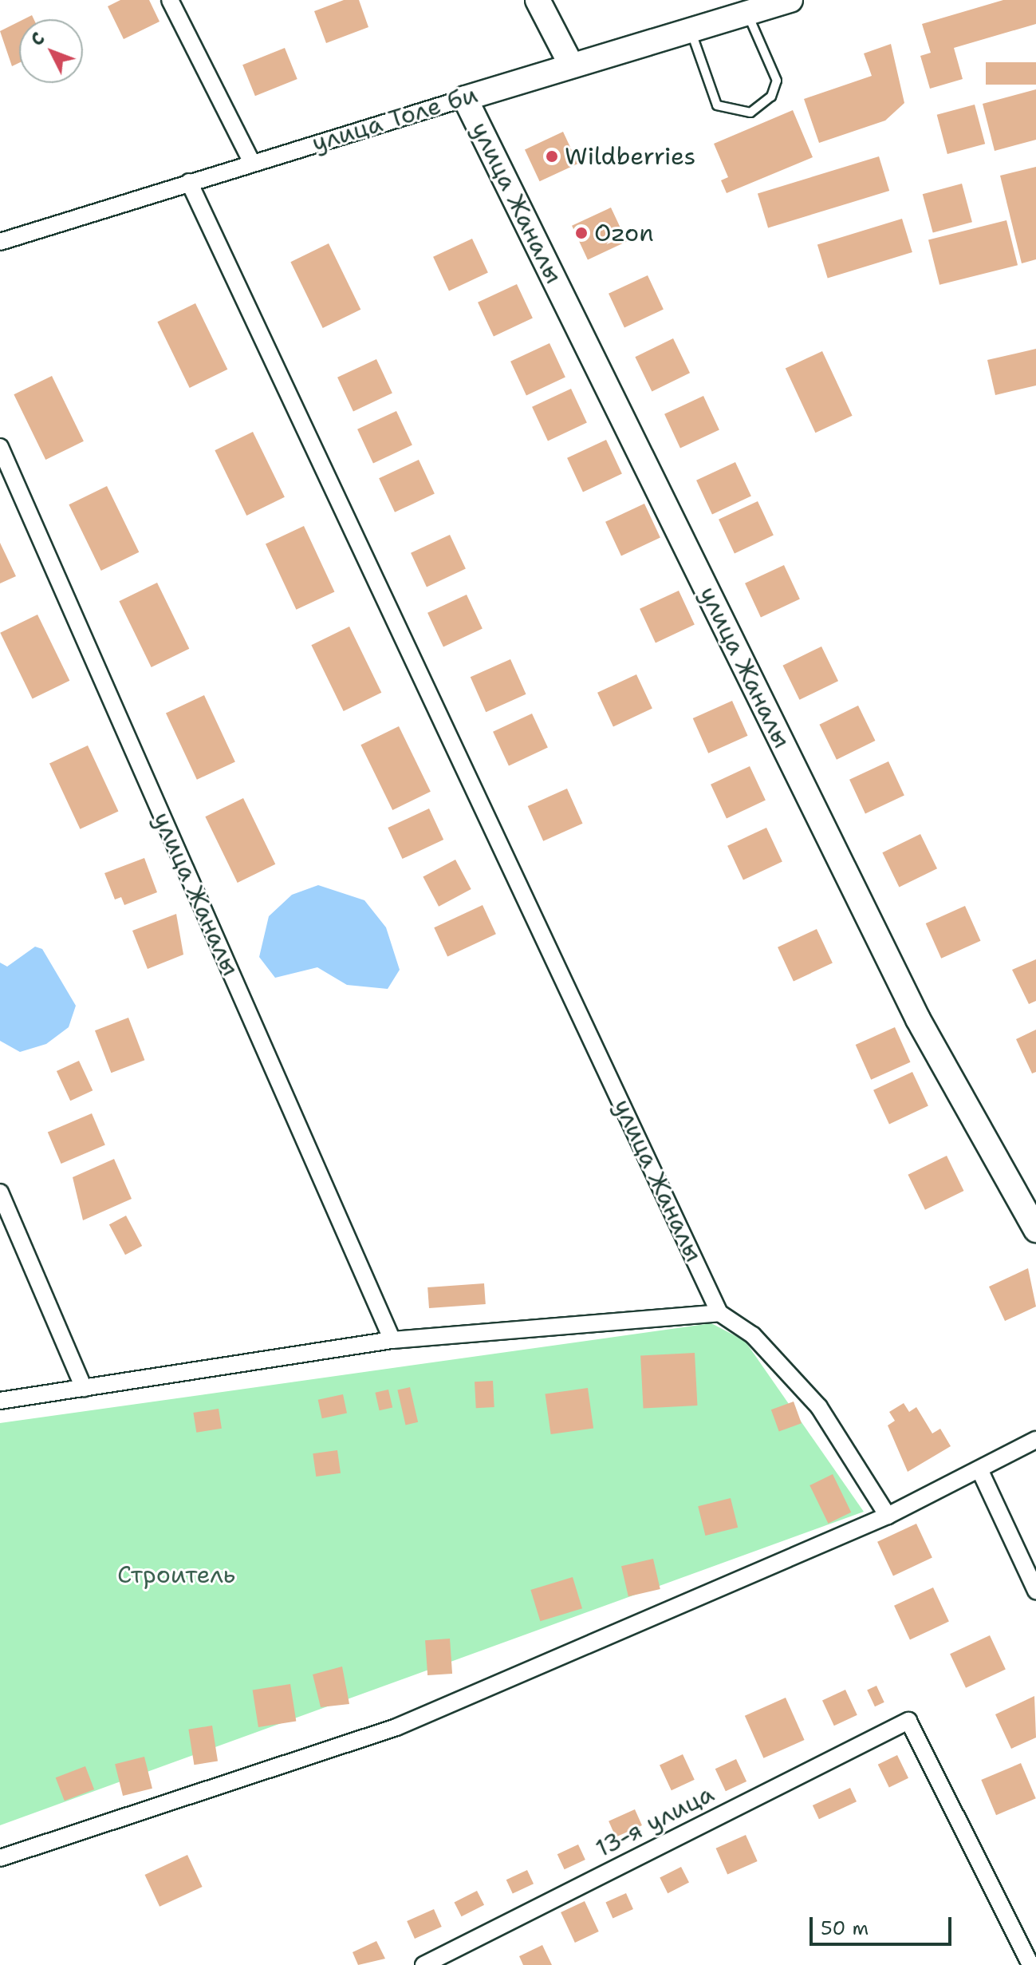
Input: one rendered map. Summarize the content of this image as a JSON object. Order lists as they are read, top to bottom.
{
  "streets": {
    "street": ["улица Толе би", "улица Жаналы", "13-я улица"]
  },
  "crossings": [
    ["улица Толе би", "улица Жаналы"]
  ],
  "parks": ["Строитель"],
  "places": ["Wildberries", "Ozon"],
  "scale_bar": "50 m",
  "north": "top left"
}
